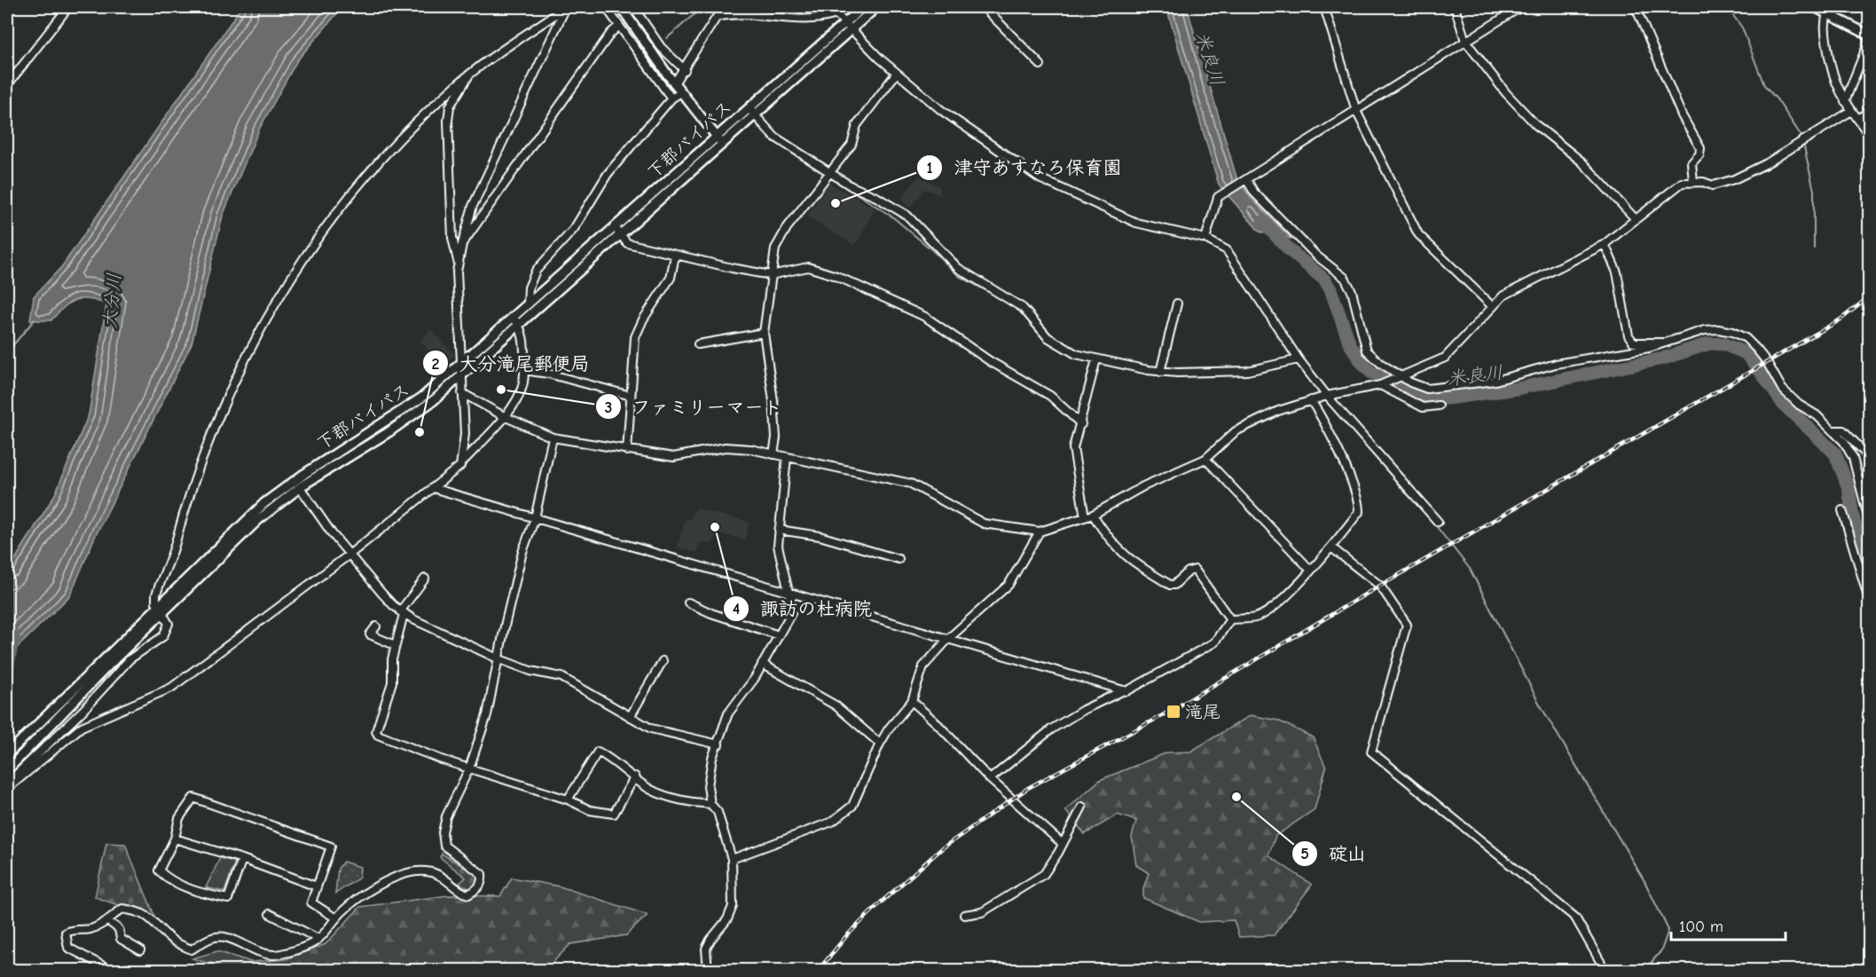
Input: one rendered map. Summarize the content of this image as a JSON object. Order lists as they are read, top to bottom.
{
  "streets": {
    "street": ["下郡バイパス"]
  },
  "water": ["米良川", "大分川"],
  "places": {
    "other": [
      "津守あすなろ保育園",
      "ファミリーマート",
      "大分滝尾郵便局",
      "諏訪の杜病院",
      "碇山"
    ],
    "transit": ["滝尾"]
  },
  "scale_bar": "100 m"
}
